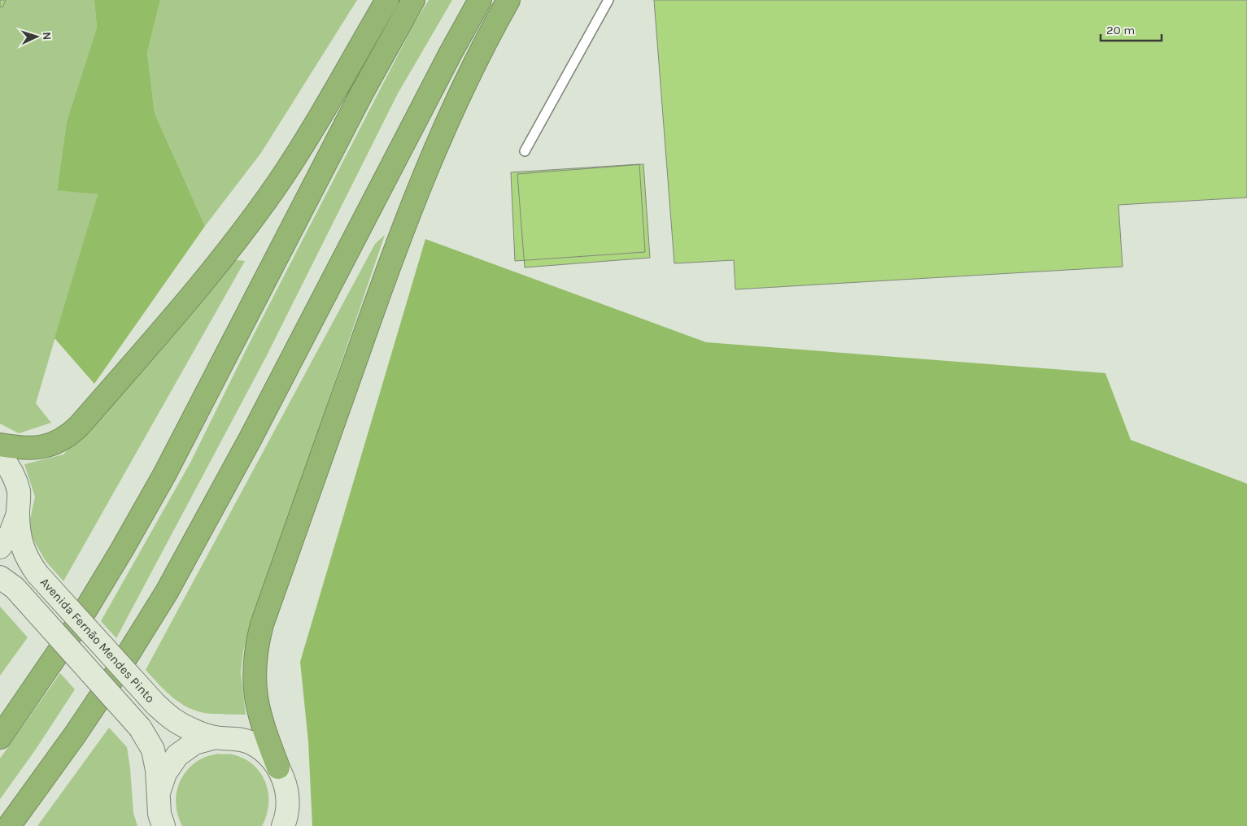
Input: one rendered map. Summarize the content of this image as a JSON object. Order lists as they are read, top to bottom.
{
  "streets": {
    "main road": ["Avenida Fernão Mendes Pinto"]
  },
  "scale_bar": "20 m",
  "north": "right"
}
